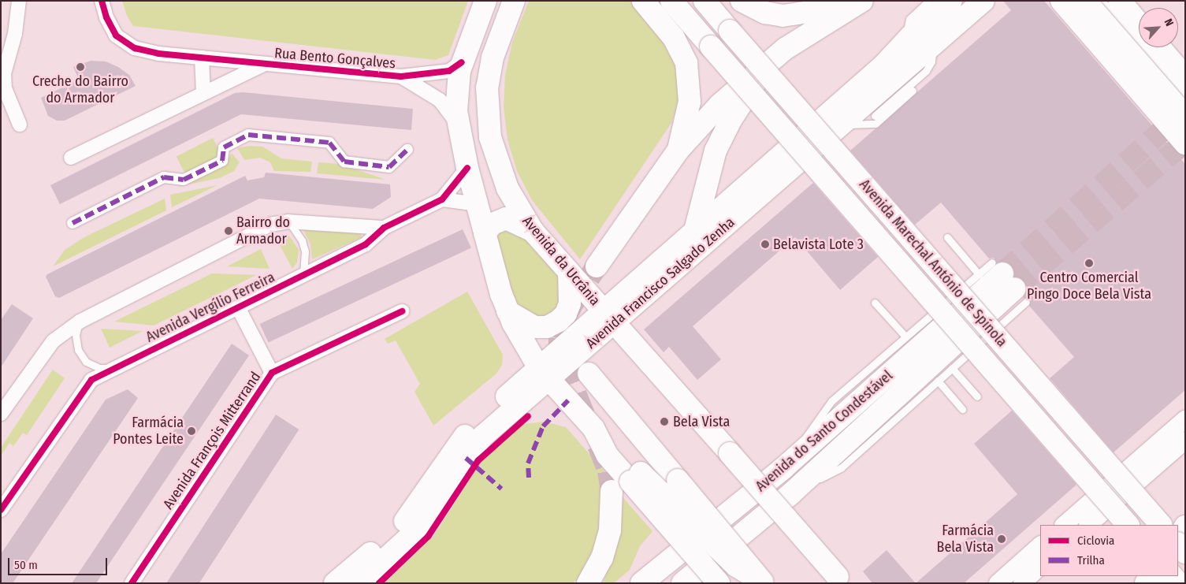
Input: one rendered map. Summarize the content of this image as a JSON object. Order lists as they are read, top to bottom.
{
  "streets": {
    "main road": [
      "Avenida da Ucrânia",
      "Avenida Marechal António de Spínola",
      "Avenida Francisco Salgado Zenha",
      "Avenida do Santo Condestável"
    ],
    "street": ["Rua Bento Gonçalves", "Avenida Vergílio Ferreira", "Avenida François Mitterrand"]
  },
  "crossings": [
    ["Avenida da Ucrânia", "Avenida Francisco Salgado Zenha"],
    ["Avenida Vergílio Ferreira", "Avenida François Mitterrand"]
  ],
  "places": [
    "Creche do Bairro do Armador",
    "Bairro do Armador",
    "Belavista Lote 3",
    "Centro Comercial Pingo Doce Bela Vista",
    "Bela Vista",
    "Farmácia Pontes Leite",
    "Farmácia Bela Vista"
  ],
  "legend": ["Ciclovia", "Trilha"],
  "scale_bar": "50 m",
  "north": "top right"
}
